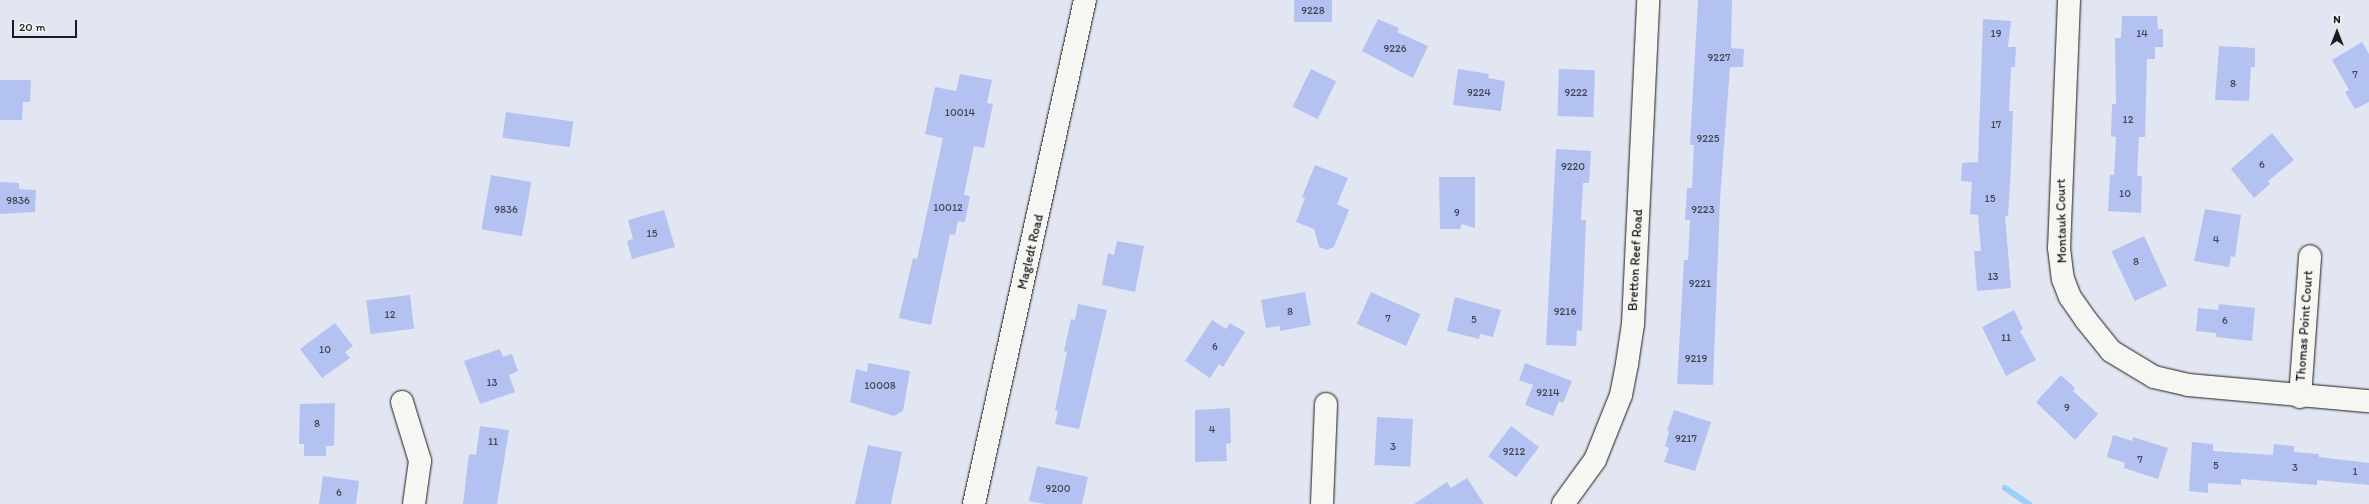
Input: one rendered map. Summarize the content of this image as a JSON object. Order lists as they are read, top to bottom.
{
  "streets": {
    "street": [
      "Montauk Court",
      "Magledt Road",
      "Bretton Reef Road",
      "Thomas Point Court"
    ]
  },
  "crossings": [
    ["Montauk Court", "Thomas Point Court"]
  ],
  "house_numbers": [
    "9228",
    "19",
    "14",
    "9226",
    "9227",
    "7",
    "8",
    "9224",
    "9222",
    "10014",
    "12",
    "17",
    "9225",
    "6",
    "9220",
    "10",
    "15",
    "9836",
    "10012",
    "9836",
    "9223",
    "9",
    "15",
    "4",
    "8",
    "13",
    "9221",
    "8",
    "9216",
    "12",
    "7",
    "5",
    "6",
    "11",
    "6",
    "10",
    "9219",
    "13",
    "10008",
    "9214",
    "9",
    "8",
    "4",
    "9217",
    "11",
    "3",
    "9212",
    "7",
    "5",
    "3",
    "1",
    "9200",
    "6"
  ],
  "scale_bar": "20 m",
  "north": "top"
}
